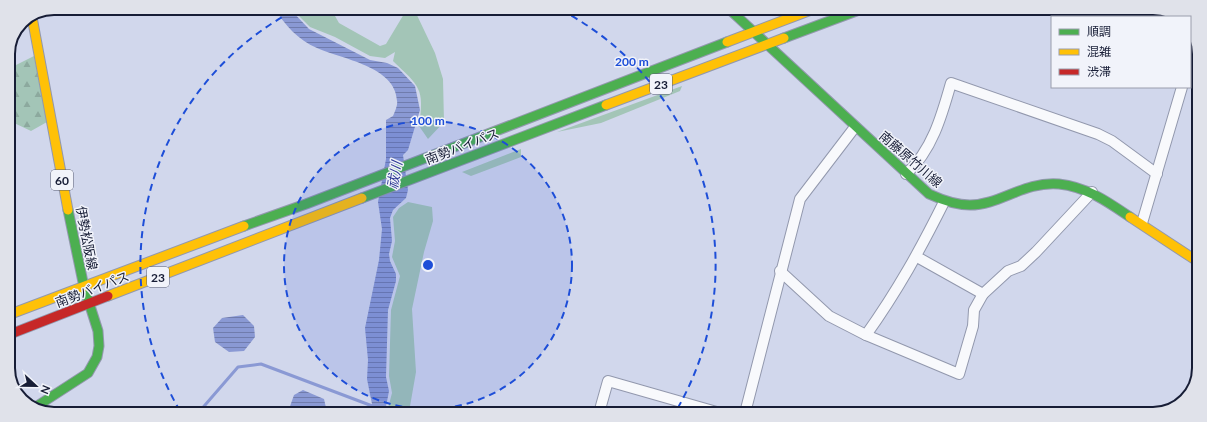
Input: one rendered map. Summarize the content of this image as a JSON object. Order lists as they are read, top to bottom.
{
  "streets": {
    "main road": [
      "23",
      "南勢バイパス",
      "南藤原竹川線",
      "60",
      "伊勢松阪線"
    ]
  },
  "crossings": [
    ["南勢バイパス", "南藤原竹川線"],
    ["南勢バイパス", "伊勢松阪線"]
  ],
  "water": ["祓川"],
  "legend": ["順調", "混雑", "渋滞"],
  "north": "right",
  "rings": ["200 m", "100 m"]
}
